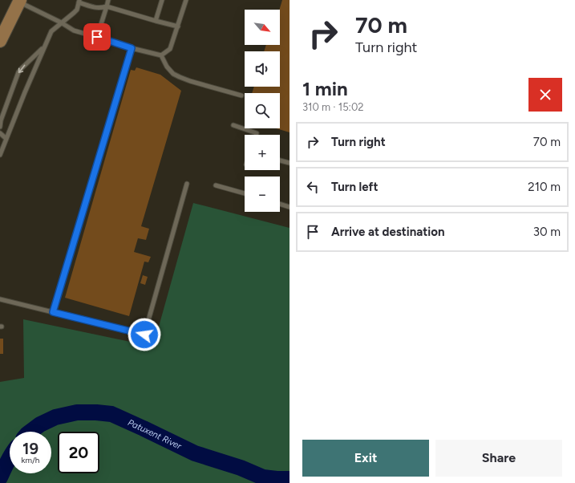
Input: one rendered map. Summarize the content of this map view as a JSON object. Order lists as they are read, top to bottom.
{
  "water": ["Patuxent River"],
  "north": "bottom right",
  "page": {
    "turn": ["70 m", "Turn right"],
    "map_buttons": ["+", "−"],
    "heading": ["1 min", "310 m · 15:02"],
    "list": [
      {
        "name": "Turn right",
        "value": "70 m"
      },
      {
        "name": "Turn left",
        "value": "210 m"
      },
      {
        "name": "Arrive at destination",
        "value": "30 m"
      }
    ],
    "speed": "19 km/h",
    "limit": "20",
    "buttons": ["Exit", "Share"]
  }
}
